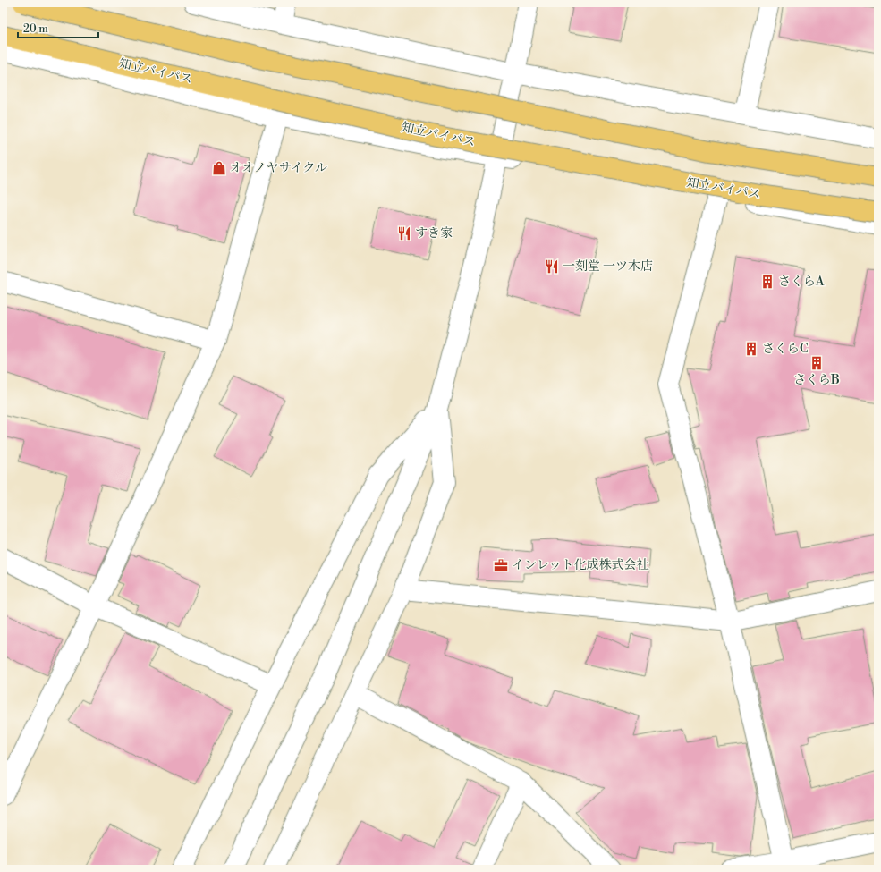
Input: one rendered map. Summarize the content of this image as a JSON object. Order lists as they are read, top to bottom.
{
  "streets": {
    "highway": ["知立バイパス"]
  },
  "places": {
    "shop": ["オオノヤサイクル"],
    "restaurant": ["すき家", "一刻堂 一ツ木店"],
    "building": ["さくらA", "さくらC", "さくらB"],
    "office": ["インレット化成株式会社"]
  },
  "scale_bar": "20 m"
}
